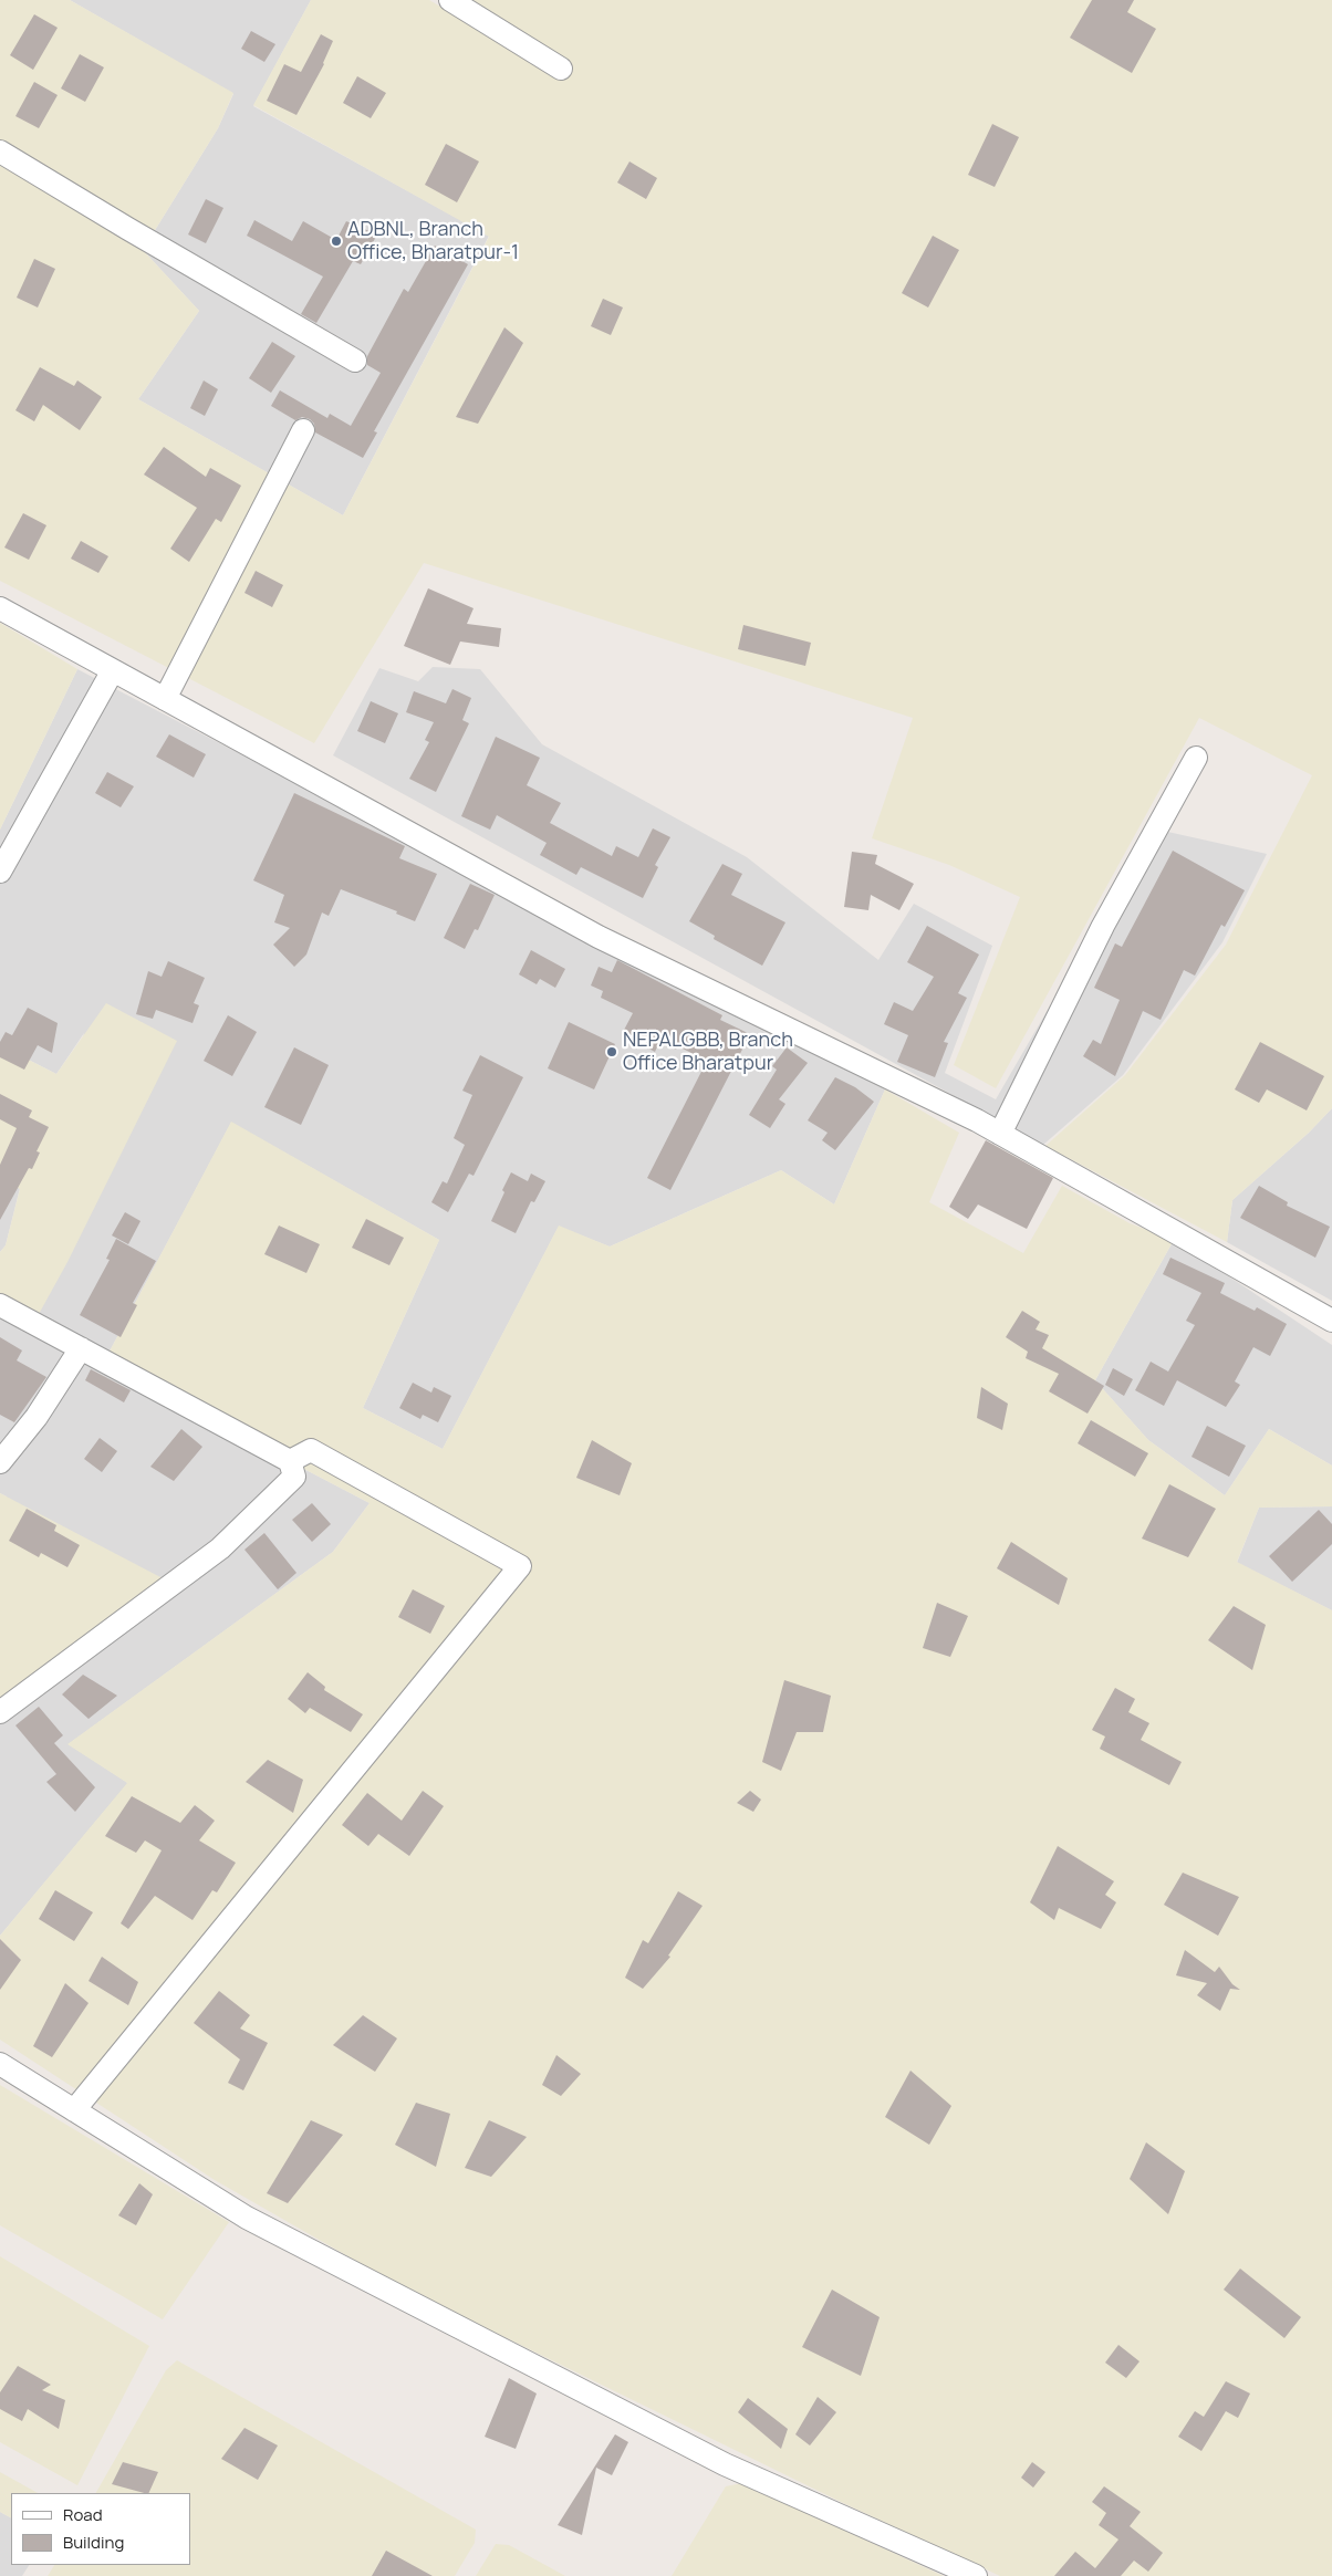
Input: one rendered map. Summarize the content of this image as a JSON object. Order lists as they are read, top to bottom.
{
  "places": ["ADBNL, Branch Office, Bharatpur-1", "NEPALGBB, Branch Office Bharatpur"],
  "legend": ["Road", "Building"]
}
